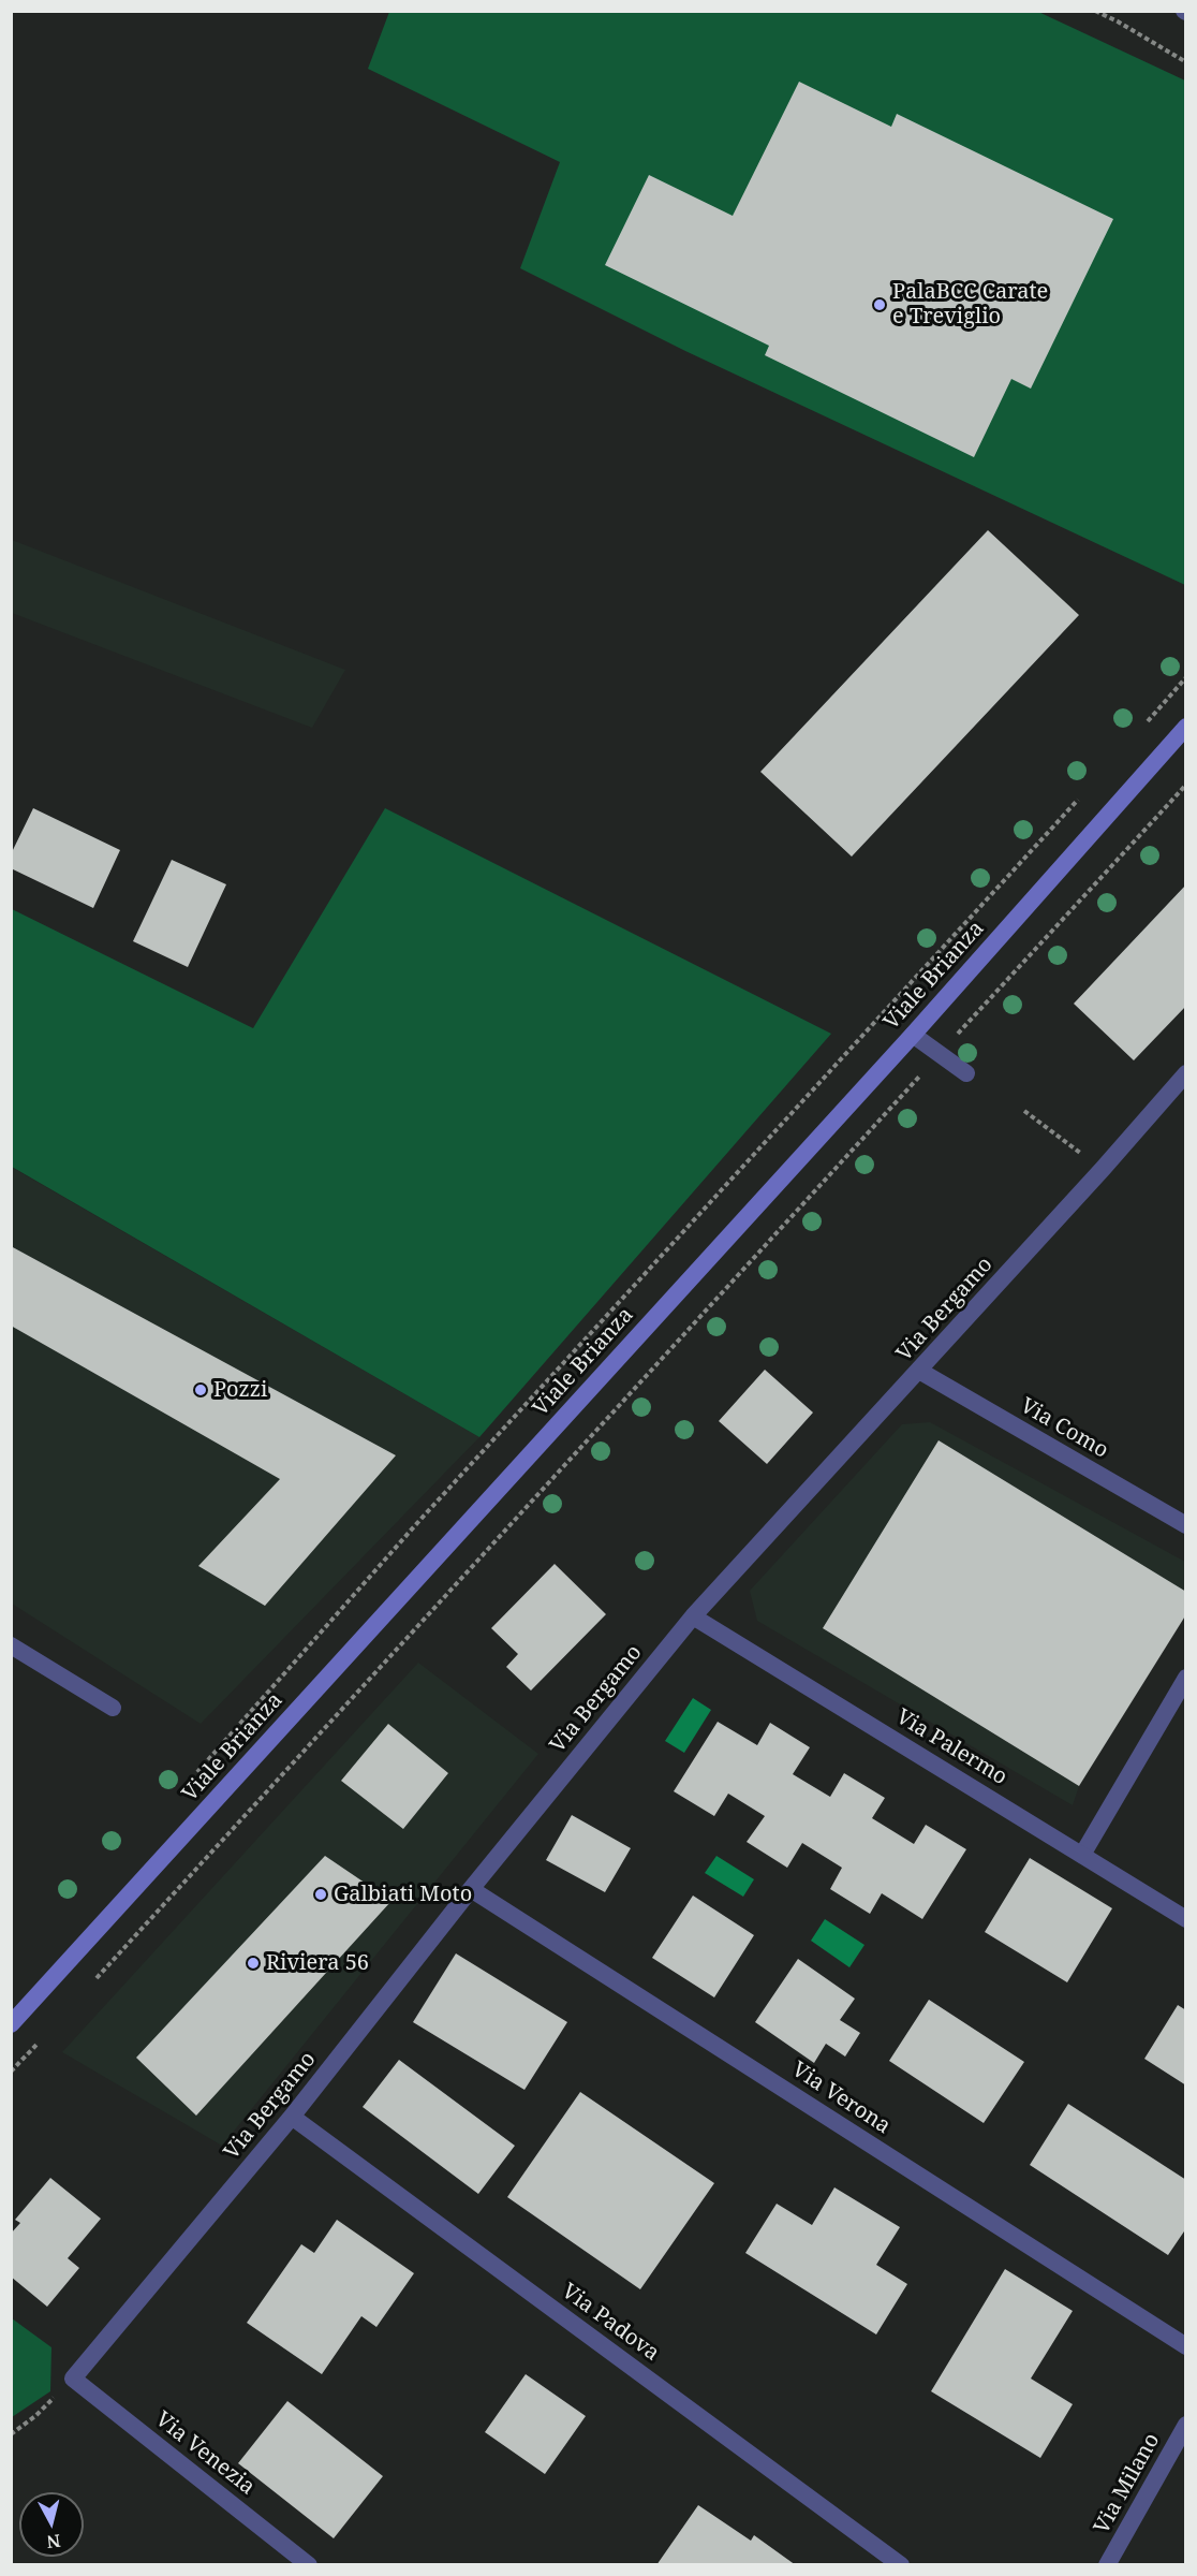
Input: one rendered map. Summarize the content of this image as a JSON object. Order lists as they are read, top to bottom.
{
  "streets": {
    "main road": ["Viale Brianza"],
    "street": [
      "Via Bergamo",
      "Via Como",
      "Via Palermo",
      "Via Verona",
      "Via Padova",
      "Via Venezia",
      "Via Milano"
    ]
  },
  "crossings": [
    ["Via Bergamo", "Via Como"],
    ["Via Bergamo", "Via Palermo"],
    ["Via Bergamo", "Via Verona"],
    ["Via Bergamo", "Via Padova"],
    ["Via Bergamo", "Via Venezia"]
  ],
  "places": [
    "PalaBCC Carate e Treviglio",
    "Pozzi",
    "Galbiati Moto",
    "Riviera 56"
  ],
  "north": "bottom"
}
